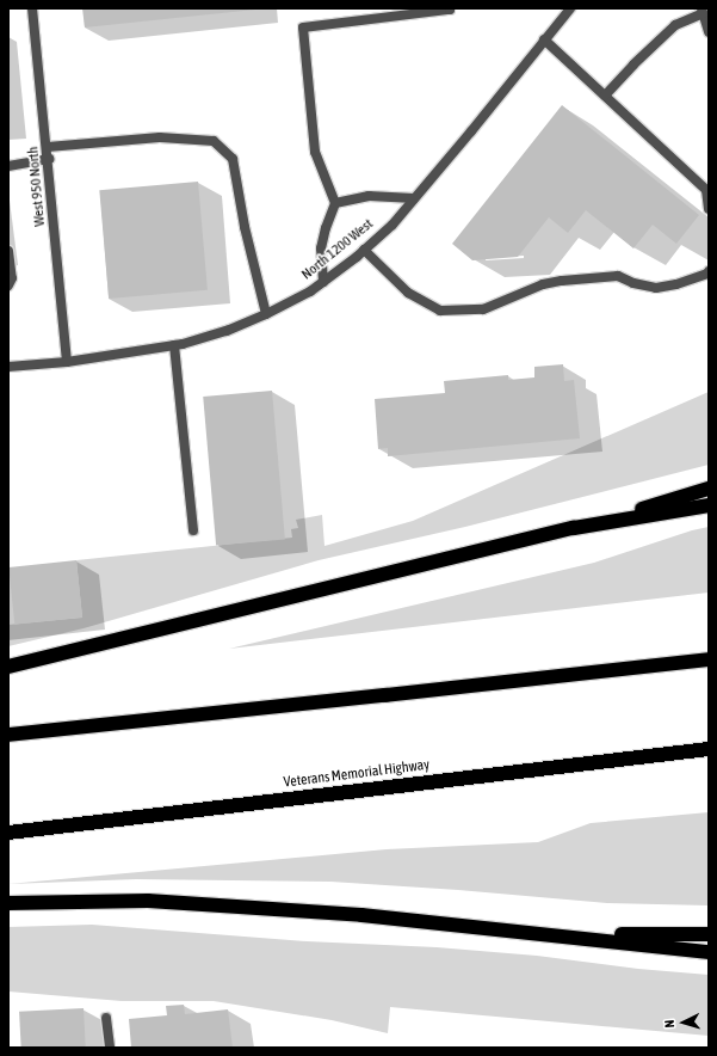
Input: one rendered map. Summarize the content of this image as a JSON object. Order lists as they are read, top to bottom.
{
  "streets": {
    "highway": ["Veterans Memorial Highway"],
    "street": ["West 950 North", "North 1200 West"]
  },
  "crossings": [
    ["West 950 North", "North 1200 West"]
  ],
  "north": "left"
}
